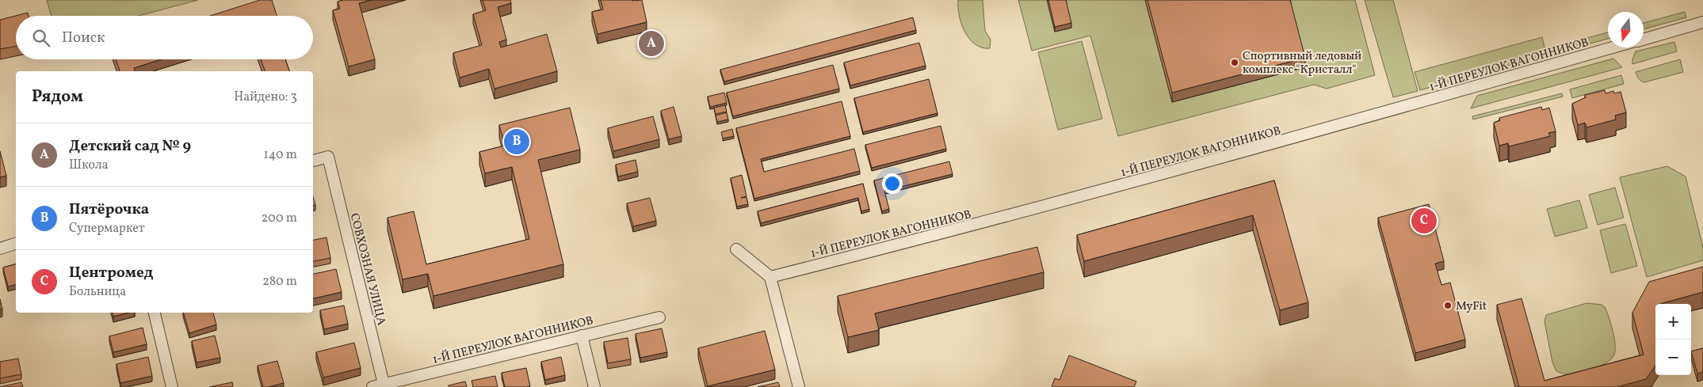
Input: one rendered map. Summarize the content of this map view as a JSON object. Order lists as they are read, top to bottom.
{
  "streets": {
    "street": ["1-Й ПЕРЕУЛОК ВАГОННИКОВ", "СОВХОЗНАЯ УЛИЦА"]
  },
  "crossings": [
    ["1-Й ПЕРЕУЛОК ВАГОННИКОВ", "СОВХОЗНАЯ УЛИЦА"]
  ],
  "places": ["Спортивный ледовый комплекс \"Кристалл\"", "MyFit"],
  "north": "bottom",
  "page": {
    "search": "Поиск",
    "pins": ["A", "B", "C"],
    "heading": ["Рядом", "Найдено: 3"],
    "list": [
      {
        "mark": "A",
        "name": "Детский сад № 9",
        "note": "Школа",
        "value": "140 m"
      },
      {
        "mark": "B",
        "name": "Пятёрочка",
        "note": "Супермаркет",
        "value": "200 m"
      },
      {
        "mark": "C",
        "name": "Центромед",
        "note": "Больница",
        "value": "280 m"
      }
    ],
    "map_buttons": ["+", "−"]
  }
}
